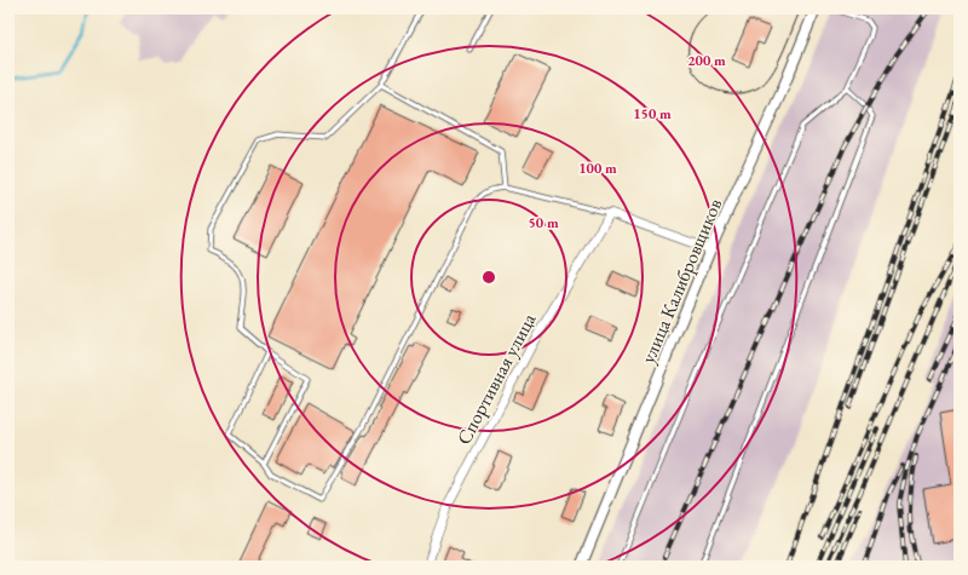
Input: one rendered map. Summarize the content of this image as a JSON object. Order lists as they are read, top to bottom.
{
  "streets": {
    "street": ["улица Калибровщиков", "Спортивная улица"]
  },
  "rings": [
    "200 m",
    "150 m",
    "100 m",
    "50 m"
  ]
}
